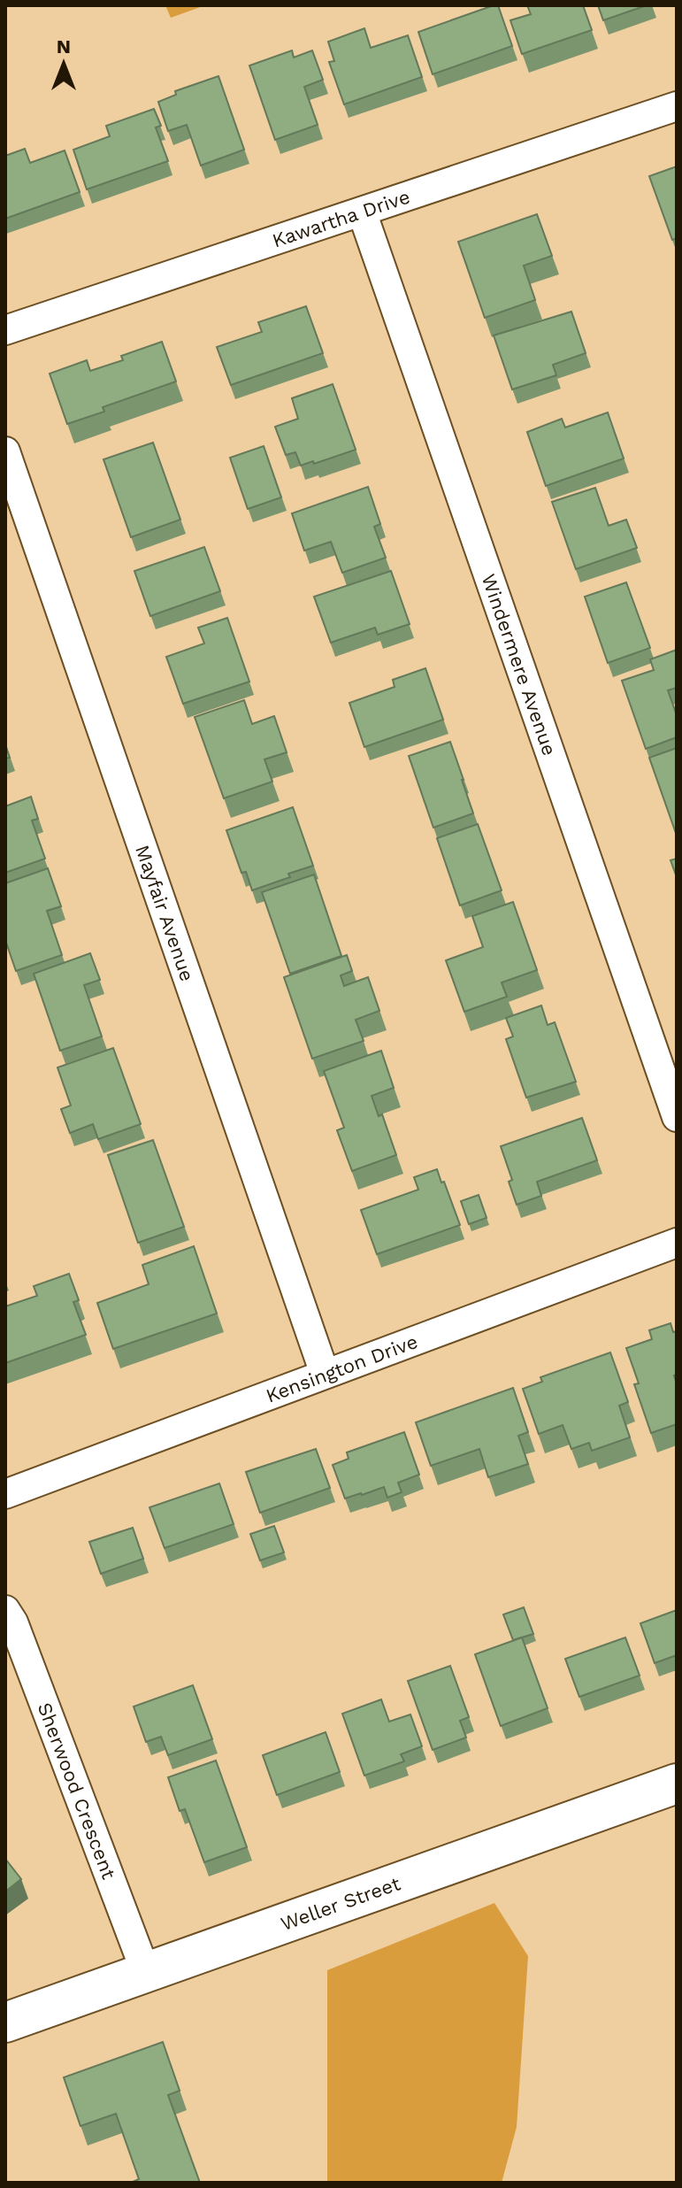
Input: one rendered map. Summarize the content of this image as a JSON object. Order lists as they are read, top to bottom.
{
  "streets": {
    "street": [
      "Kawartha Drive",
      "Windermere Avenue",
      "Mayfair Avenue",
      "Kensington Drive",
      "Sherwood Crescent",
      "Weller Street"
    ]
  },
  "crossings": [
    ["Kawartha Drive", "Windermere Avenue"],
    ["Mayfair Avenue", "Kensington Drive"],
    ["Sherwood Crescent", "Weller Street"]
  ],
  "north": "top"
}
